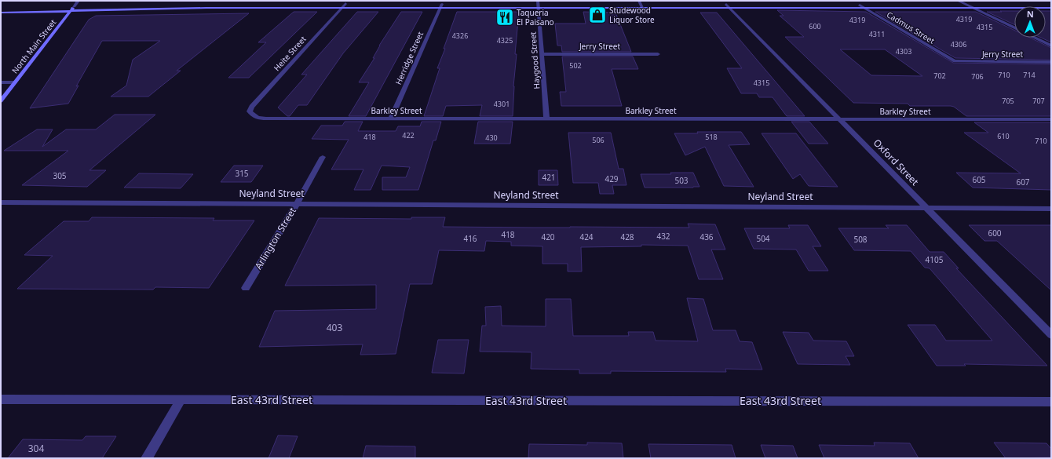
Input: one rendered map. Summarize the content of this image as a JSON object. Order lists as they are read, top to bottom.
{
  "streets": {
    "main road": ["North Main Street"],
    "street": [
      "Cadmus Street",
      "Jerry Street",
      "Heite Street",
      "Herridge Street",
      "Haygood Street",
      "Barkley Street",
      "Oxford Street",
      "Neyland Street",
      "Arlington Street",
      "East 43rd Street"
    ]
  },
  "crossings": [
    ["Cadmus Street", "Jerry Street"],
    ["Jerry Street", "Haygood Street"],
    ["Heite Street", "Barkley Street"],
    ["Herridge Street", "Barkley Street"],
    ["Haygood Street", "Barkley Street"],
    ["Barkley Street", "Oxford Street"],
    ["Oxford Street", "Neyland Street"],
    ["Neyland Street", "Arlington Street"]
  ],
  "places": {
    "shop": ["Studewood Liquor Store"],
    "restaurant": ["Taqueria El Paisano"]
  },
  "house_numbers": [
    "4319",
    "4319",
    "600",
    "4315",
    "4311",
    "4326",
    "4325",
    "4306",
    "4303",
    "502",
    "710",
    "714",
    "702",
    "706",
    "4315",
    "705",
    "707",
    "4301",
    "422",
    "610",
    "418",
    "518",
    "430",
    "506",
    "710",
    "315",
    "305",
    "421",
    "429",
    "605",
    "503",
    "607",
    "600",
    "418",
    "432",
    "420",
    "424",
    "428",
    "436",
    "416",
    "504",
    "508",
    "4105",
    "403",
    "304"
  ],
  "north": "top"
}
